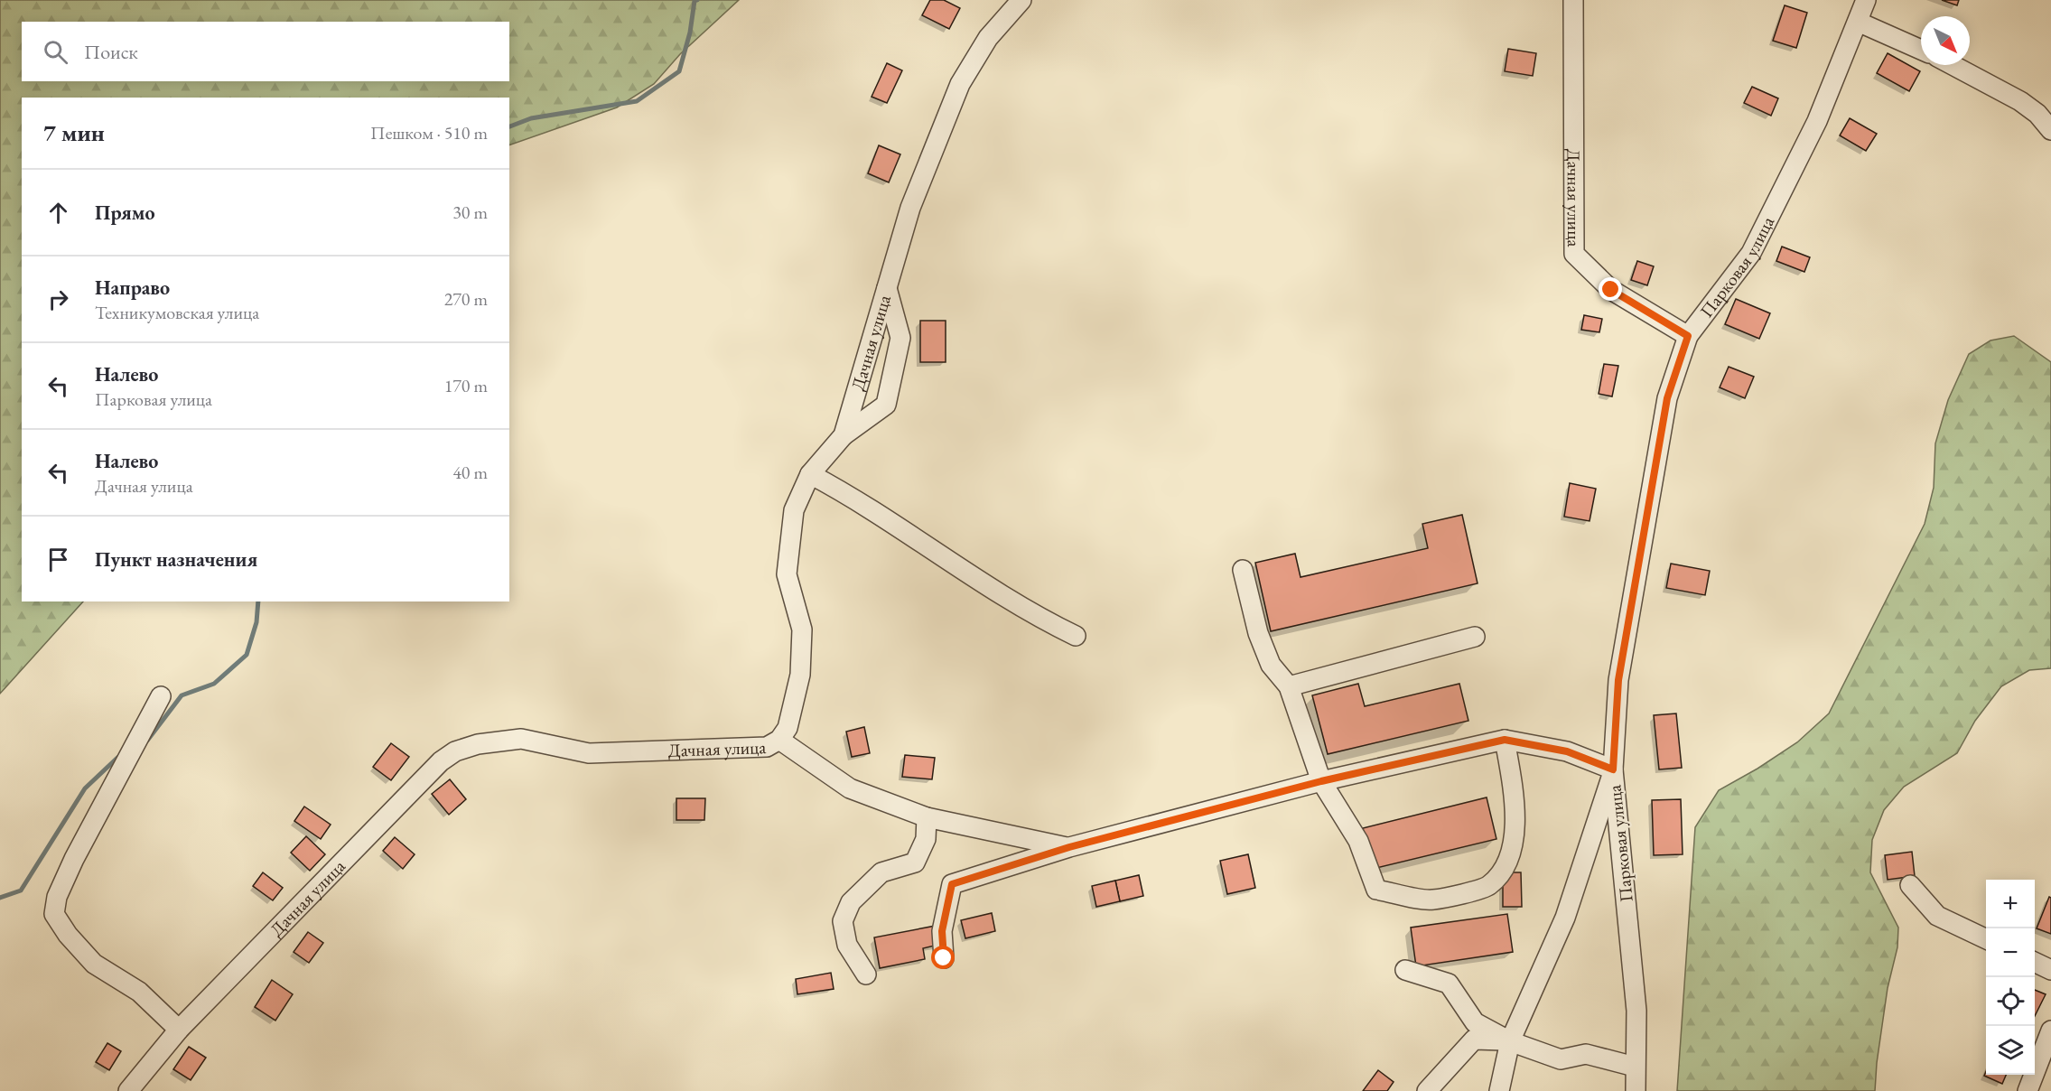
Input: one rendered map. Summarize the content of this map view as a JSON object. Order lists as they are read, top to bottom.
{
  "streets": {
    "street": ["Дачная улица", "Парковая улица"]
  },
  "crossings": [
    ["Дачная улица", "Парковая улица"]
  ],
  "north": "bottom right",
  "page": {
    "search": "Поиск",
    "heading": ["7 мин", "Пешком · 510 m"],
    "list": [
      ["Прямо", "30 m"],
      ["Направо", "Техникумовская улица", "270 m"],
      ["Налево", "Парковая улица", "170 m"],
      ["Налево", "Дачная улица", "40 m"],
      "Пункт назначения"
    ],
    "map_buttons": ["+", "−"]
  }
}
